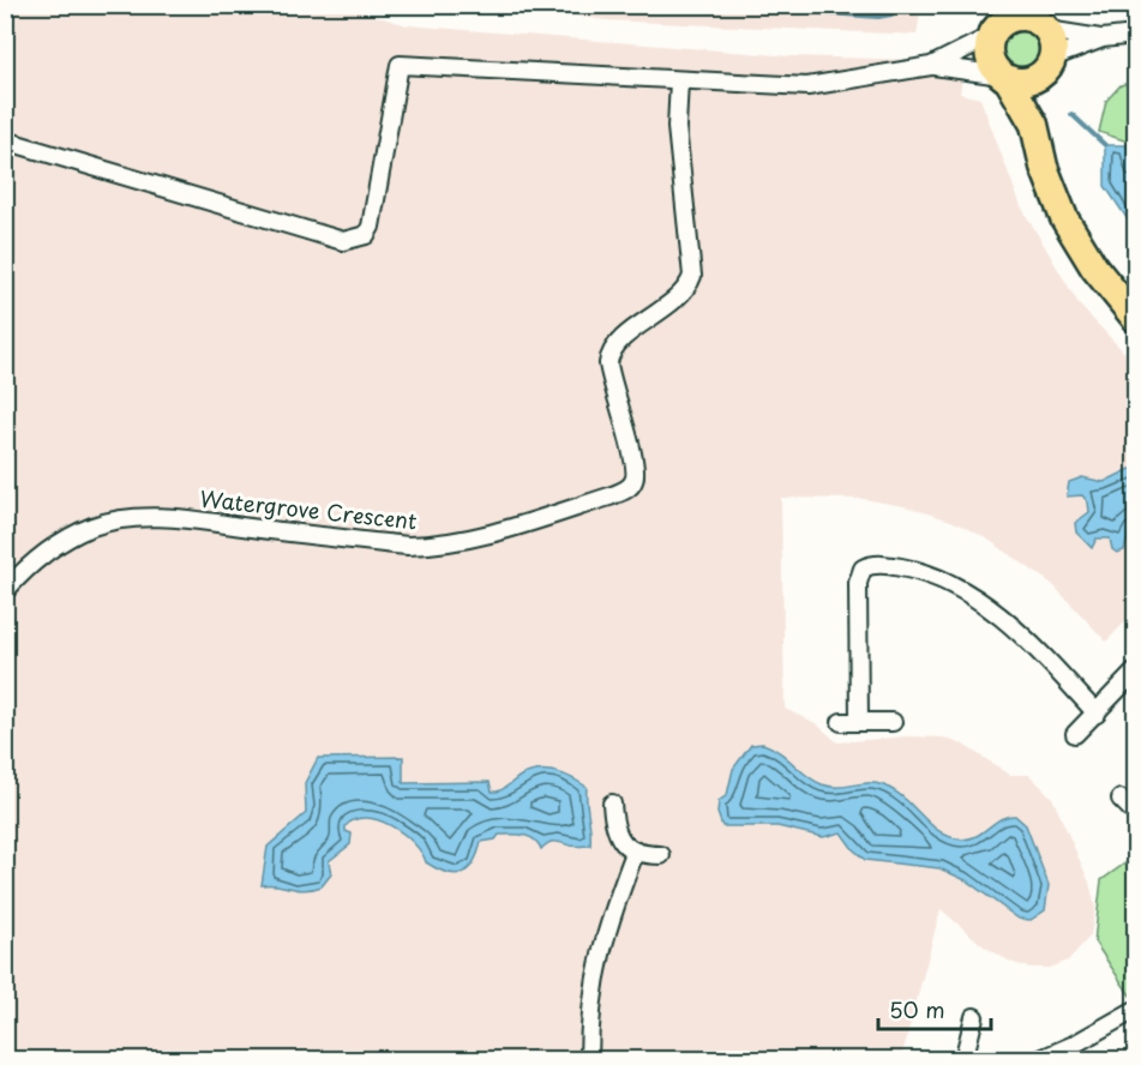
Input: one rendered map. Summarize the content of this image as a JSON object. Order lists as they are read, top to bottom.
{
  "streets": {
    "street": ["Watergrove Crescent"]
  },
  "scale_bar": "50 m"
}
